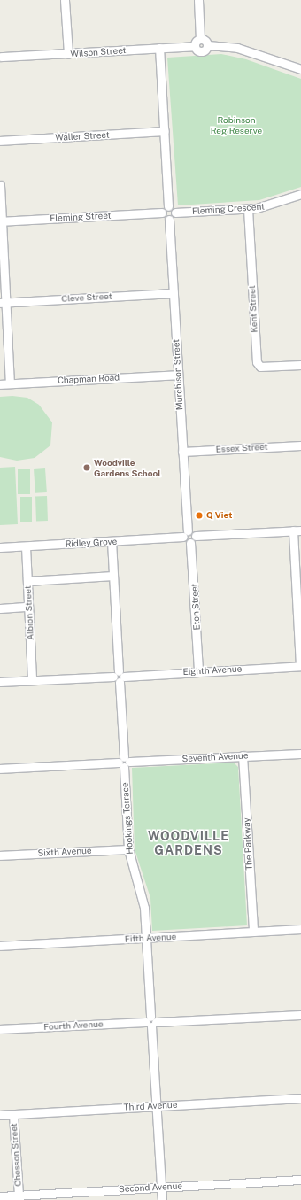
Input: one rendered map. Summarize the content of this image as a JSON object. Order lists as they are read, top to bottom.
{
  "streets": {
    "street": [
      "Wilson Street",
      "Waller Street",
      "Fleming Crescent",
      "Fleming Street",
      "Cleve Street",
      "Kent Street",
      "Murchison Street",
      "Chapman Road",
      "Essex Street",
      "Ridley Grove",
      "Eton Street",
      "Albion Street",
      "Eighth Avenue",
      "Seventh Avenue",
      "Hookings Terrace",
      "The Parkway",
      "Sixth Avenue",
      "Fifth Avenue",
      "Fourth Avenue",
      "Third Avenue",
      "Chesson Street",
      "Second Avenue"
    ]
  },
  "crossings": [
    ["Fleming Crescent", "Kent Street"],
    ["Cleve Street", "Murchison Street"],
    ["Murchison Street", "Chapman Road"],
    ["Murchison Street", "Essex Street"],
    ["Murchison Street", "Ridley Grove"],
    ["Ridley Grove", "Albion Street"],
    ["Ridley Grove", "Hookings Terrace"],
    ["Eton Street", "Eighth Avenue"],
    ["Albion Street", "Eighth Avenue"],
    ["Eighth Avenue", "Hookings Terrace"],
    ["Seventh Avenue", "Hookings Terrace"],
    ["Seventh Avenue", "The Parkway"],
    ["Hookings Terrace", "Sixth Avenue"],
    ["Hookings Terrace", "Fifth Avenue"],
    ["Hookings Terrace", "Fourth Avenue"],
    ["Hookings Terrace", "Third Avenue"],
    ["Hookings Terrace", "Second Avenue"],
    ["The Parkway", "Fifth Avenue"],
    ["Third Avenue", "Chesson Street"],
    ["Chesson Street", "Second Avenue"]
  ],
  "districts": ["WOODVILLE GARDENS"],
  "parks": ["Robinson Reg Reserve"],
  "places": ["Woodville Gardens School", "Q Viet"]
}
